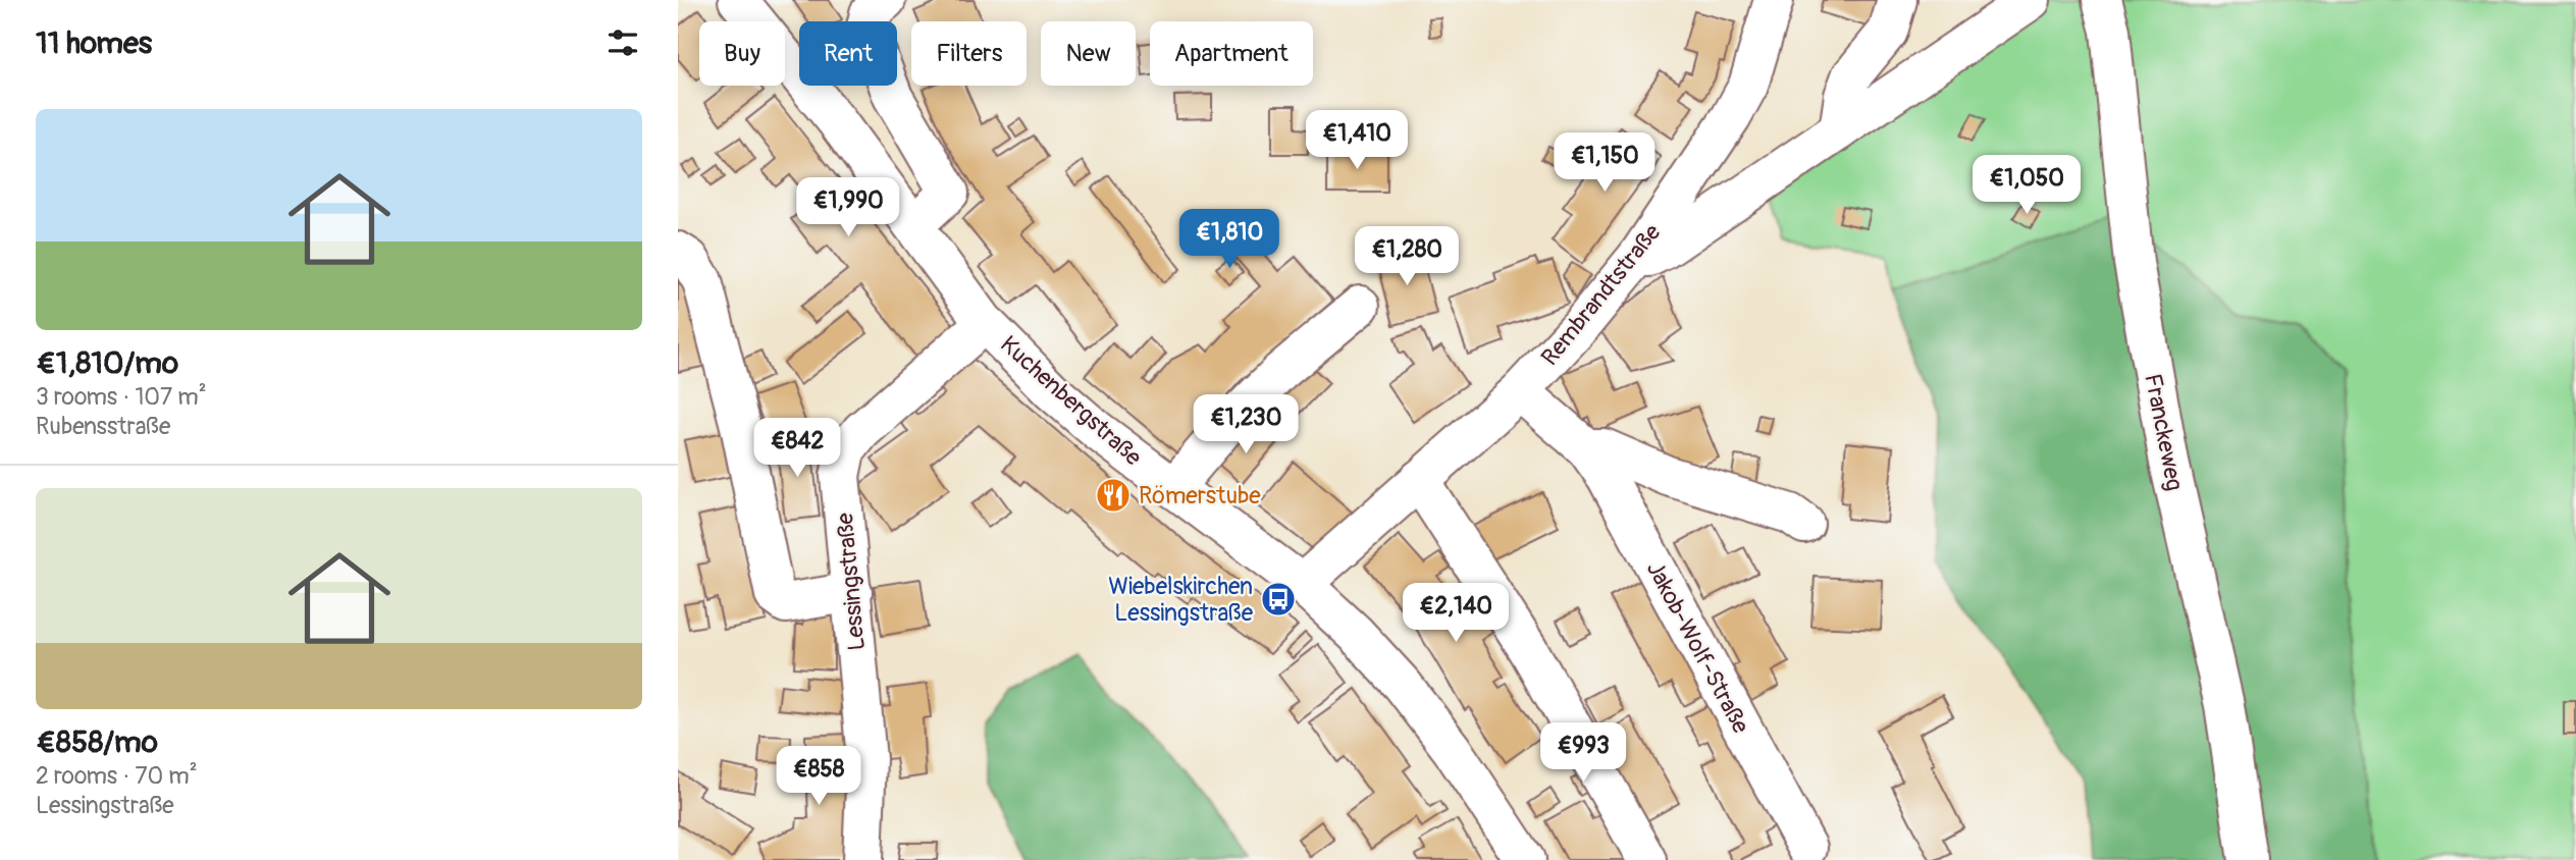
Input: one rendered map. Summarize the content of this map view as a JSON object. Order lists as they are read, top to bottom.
{
  "streets": {
    "street": [
      "Rembrandtstraße",
      "Kuchenbergstraße",
      "Franckeweg",
      "Lessingstraße",
      "Jakob-Wolf-Straße"
    ]
  },
  "crossings": [
    ["Rembrandtstraße", "Kuchenbergstraße"],
    ["Rembrandtstraße", "Jakob-Wolf-Straße"],
    ["Kuchenbergstraße", "Lessingstraße"]
  ],
  "places": {
    "restaurant": ["Römerstube"],
    "bus stop": ["Wiebelskirchen Lessingstraße"]
  },
  "page": {
    "heading": "11 homes",
    "chip": [
      "Buy",
      "Rent",
      "Filters",
      "New",
      "Apartment"
    ],
    "list": [
      {
        "name": "€1,810/mo",
        "note": "3 rooms · 107 m² · Rubensstraße"
      },
      {
        "name": "€858/mo",
        "note": "2 rooms · 70 m² · Lessingstraße"
      }
    ],
    "price": [
      "€1,410",
      "€1,150",
      "€1,050",
      "€1,990",
      "€1,810",
      "€1,280",
      "€1,230",
      "€842",
      "€2,140",
      "€993",
      "€858"
    ]
  }
}
